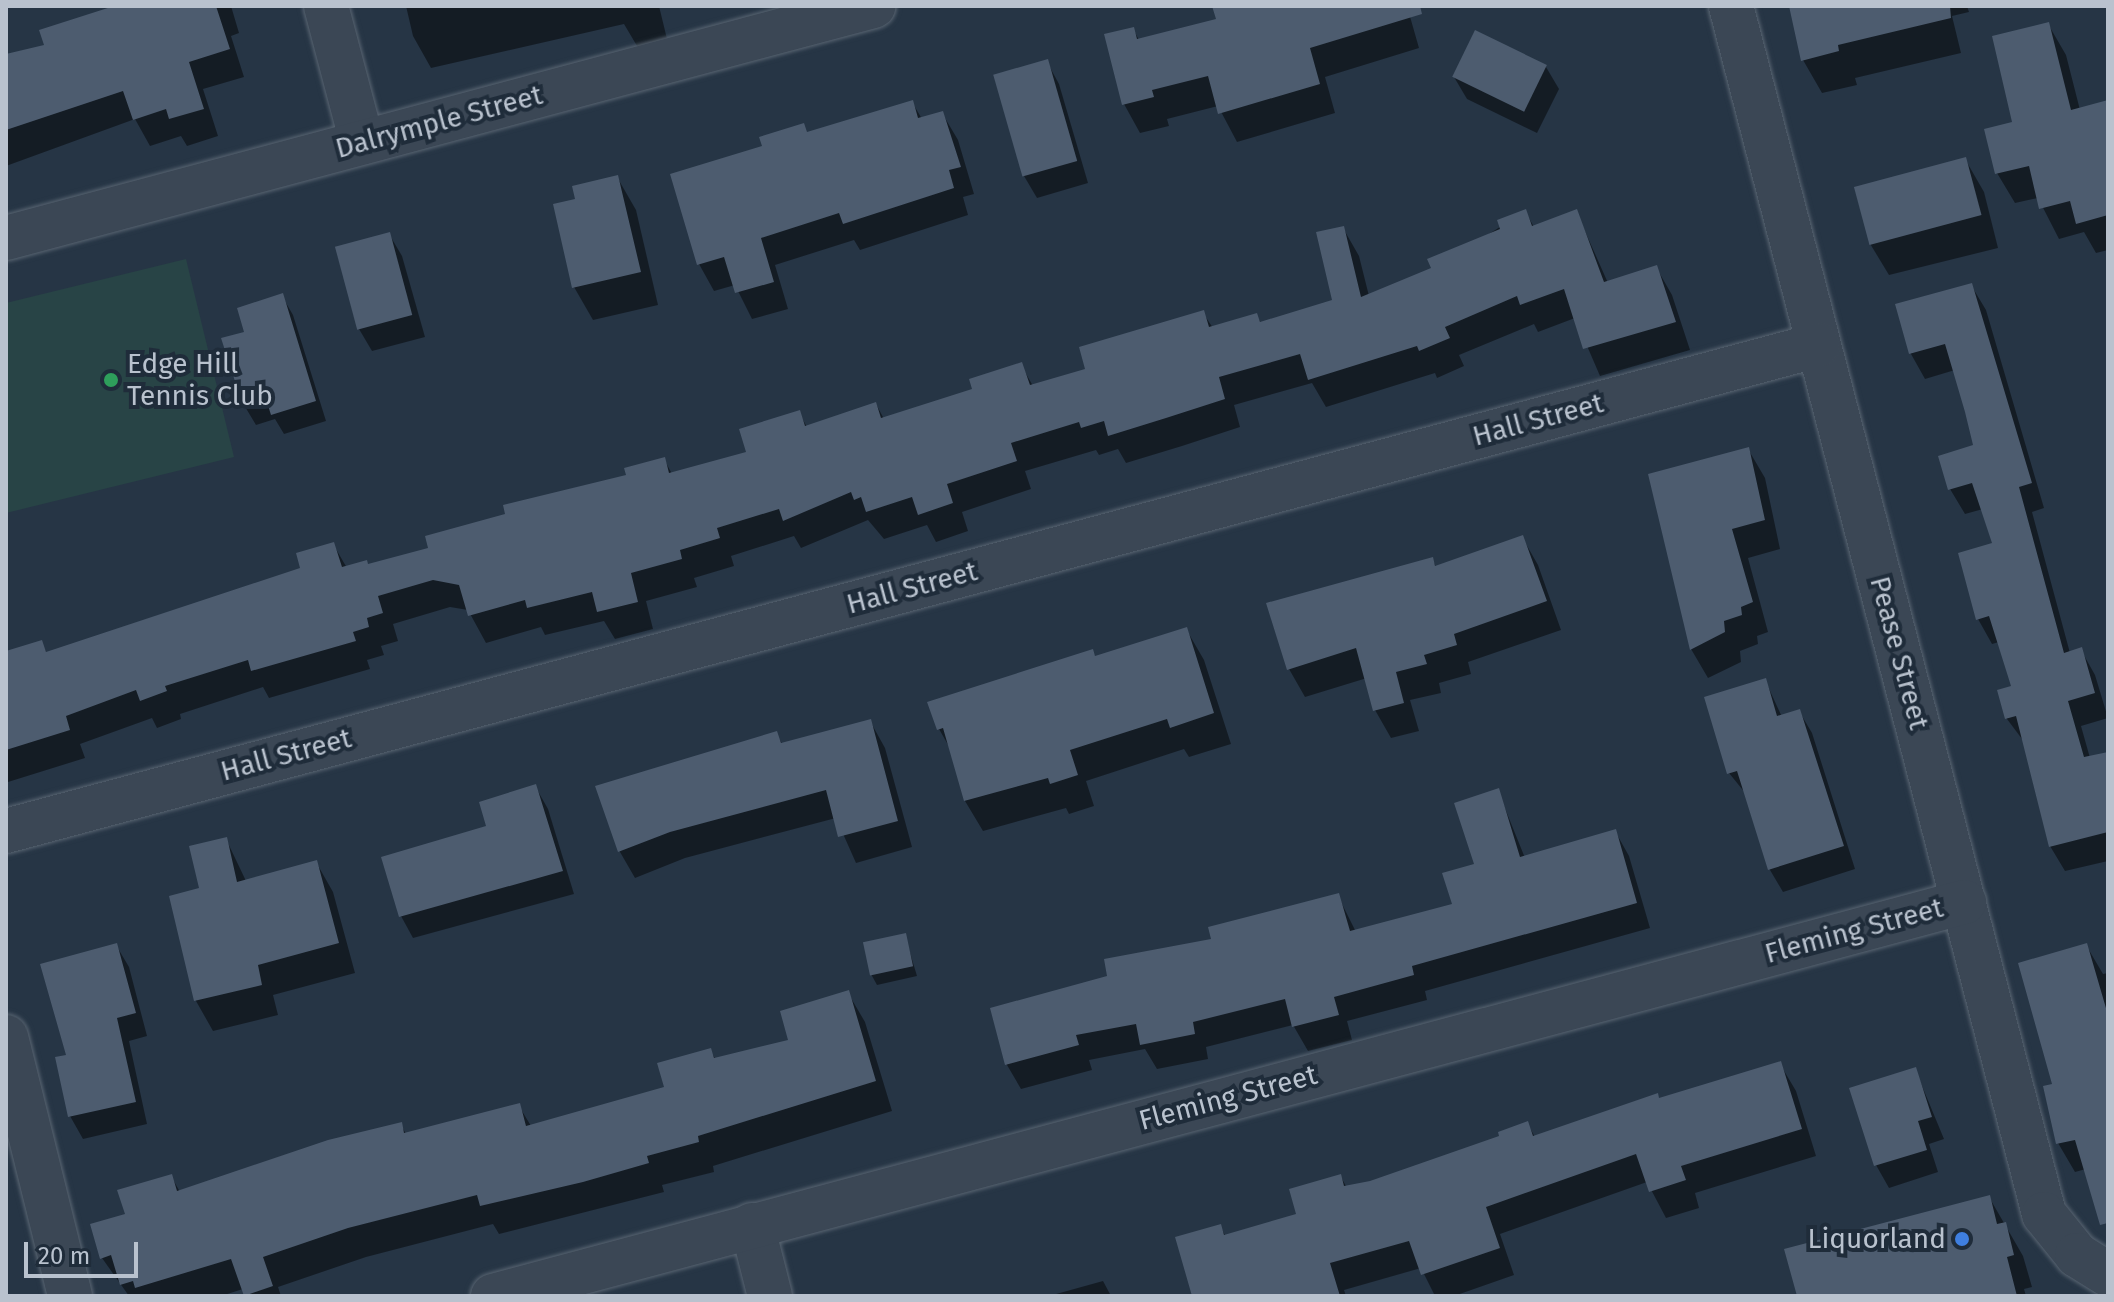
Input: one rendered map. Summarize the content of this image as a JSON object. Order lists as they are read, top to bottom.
{
  "streets": {
    "street": [
      "Dalrymple Street",
      "Hall Street",
      "Pease Street",
      "Fleming Street"
    ]
  },
  "crossings": [
    ["Hall Street", "Pease Street"],
    ["Pease Street", "Fleming Street"]
  ],
  "places": ["Edge Hill Tennis Club", "Liquorland"],
  "scale_bar": "20 m"
}
